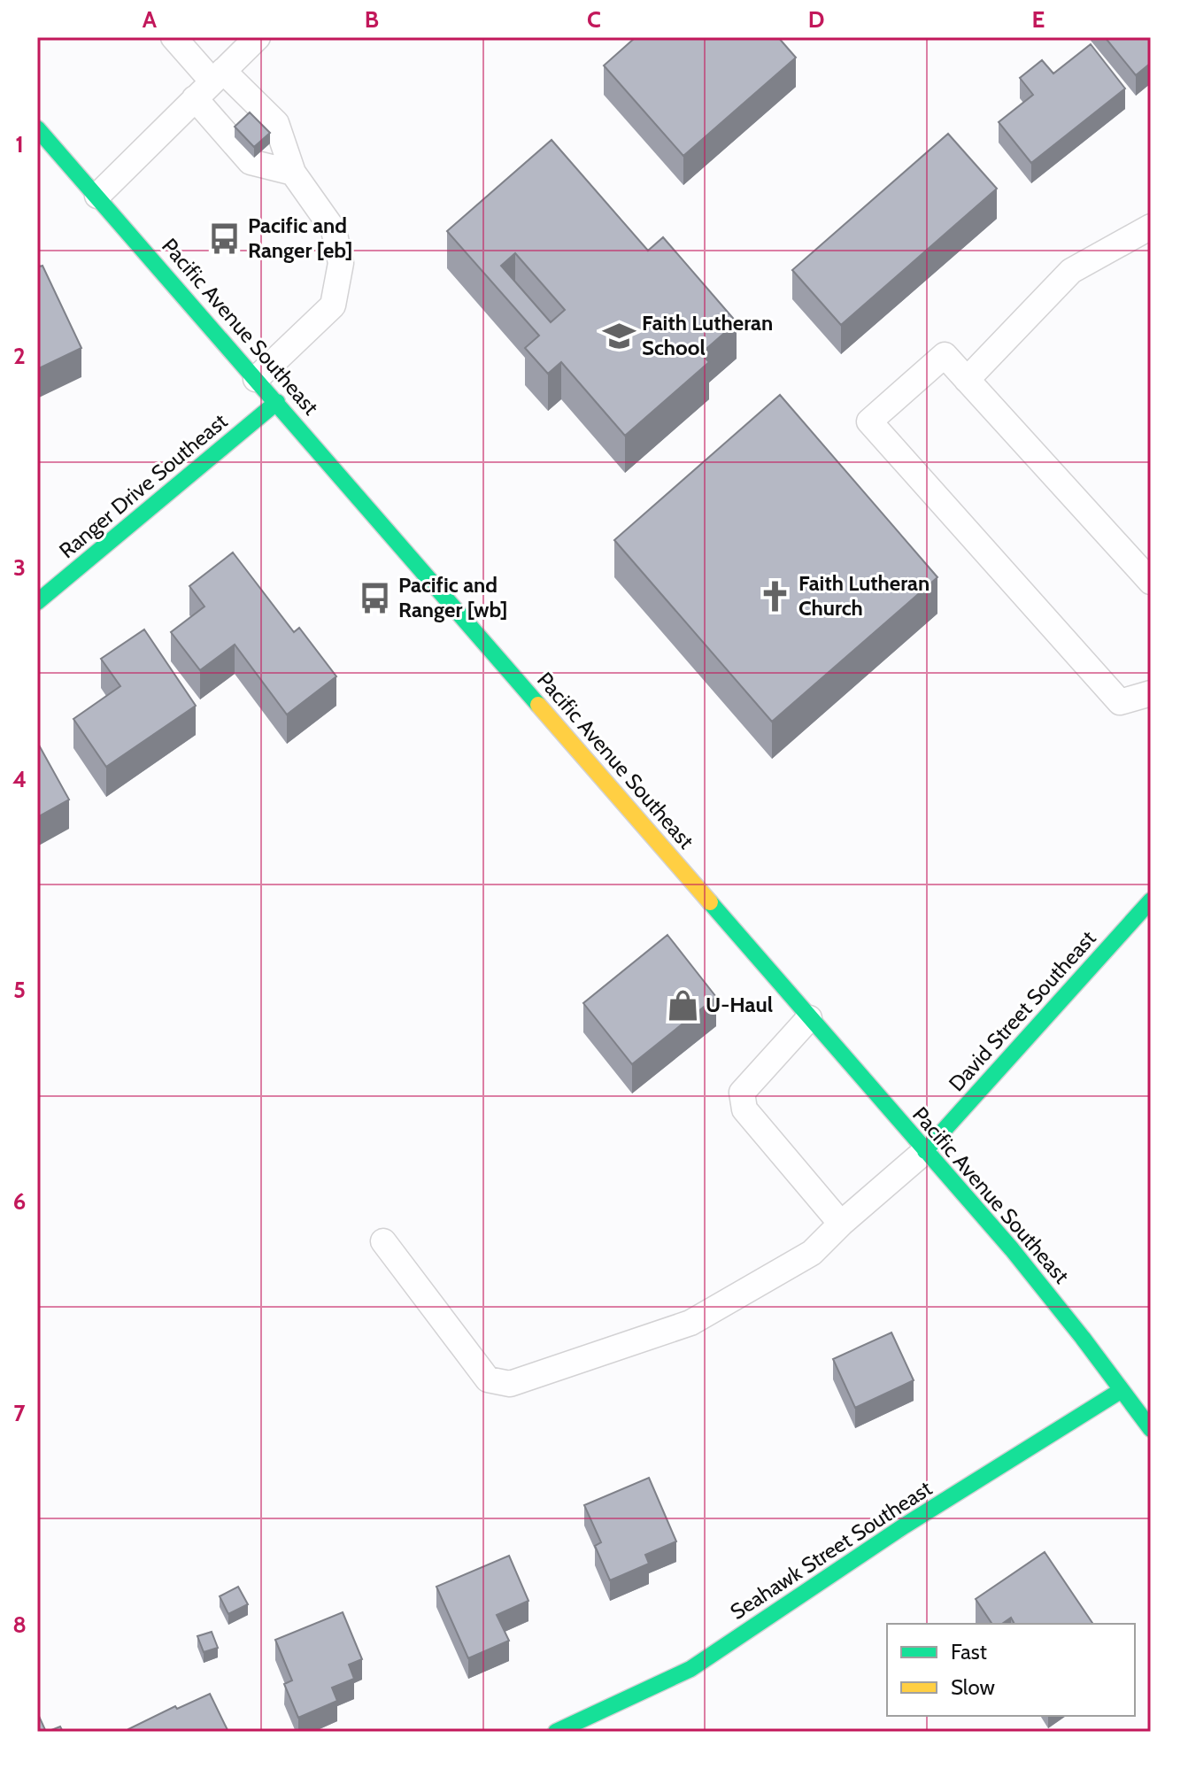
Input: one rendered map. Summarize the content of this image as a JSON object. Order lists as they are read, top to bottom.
{
  "streets": {
    "main road": [
      "Pacific Avenue Southeast",
      "Ranger Drive Southeast",
      "David Street Southeast",
      "Seahawk Street Southeast"
    ]
  },
  "crossings": [
    ["Pacific Avenue Southeast", "Ranger Drive Southeast"],
    ["Pacific Avenue Southeast", "David Street Southeast"],
    ["Pacific Avenue Southeast", "Seahawk Street Southeast"]
  ],
  "places": {
    "bus stop": ["Pacific and Ranger [eb]", "Pacific and Ranger [wb]"],
    "school or university": ["Faith Lutheran School"],
    "church": ["Faith Lutheran Church"],
    "shop": ["U-Haul"]
  },
  "legend": ["Fast", "Slow"],
  "grid": {
    "columns": [
      "A",
      "B",
      "C",
      "D",
      "E"
    ],
    "rows": [
      "1",
      "2",
      "3",
      "4",
      "5",
      "6",
      "7",
      "8"
    ]
  }
}
